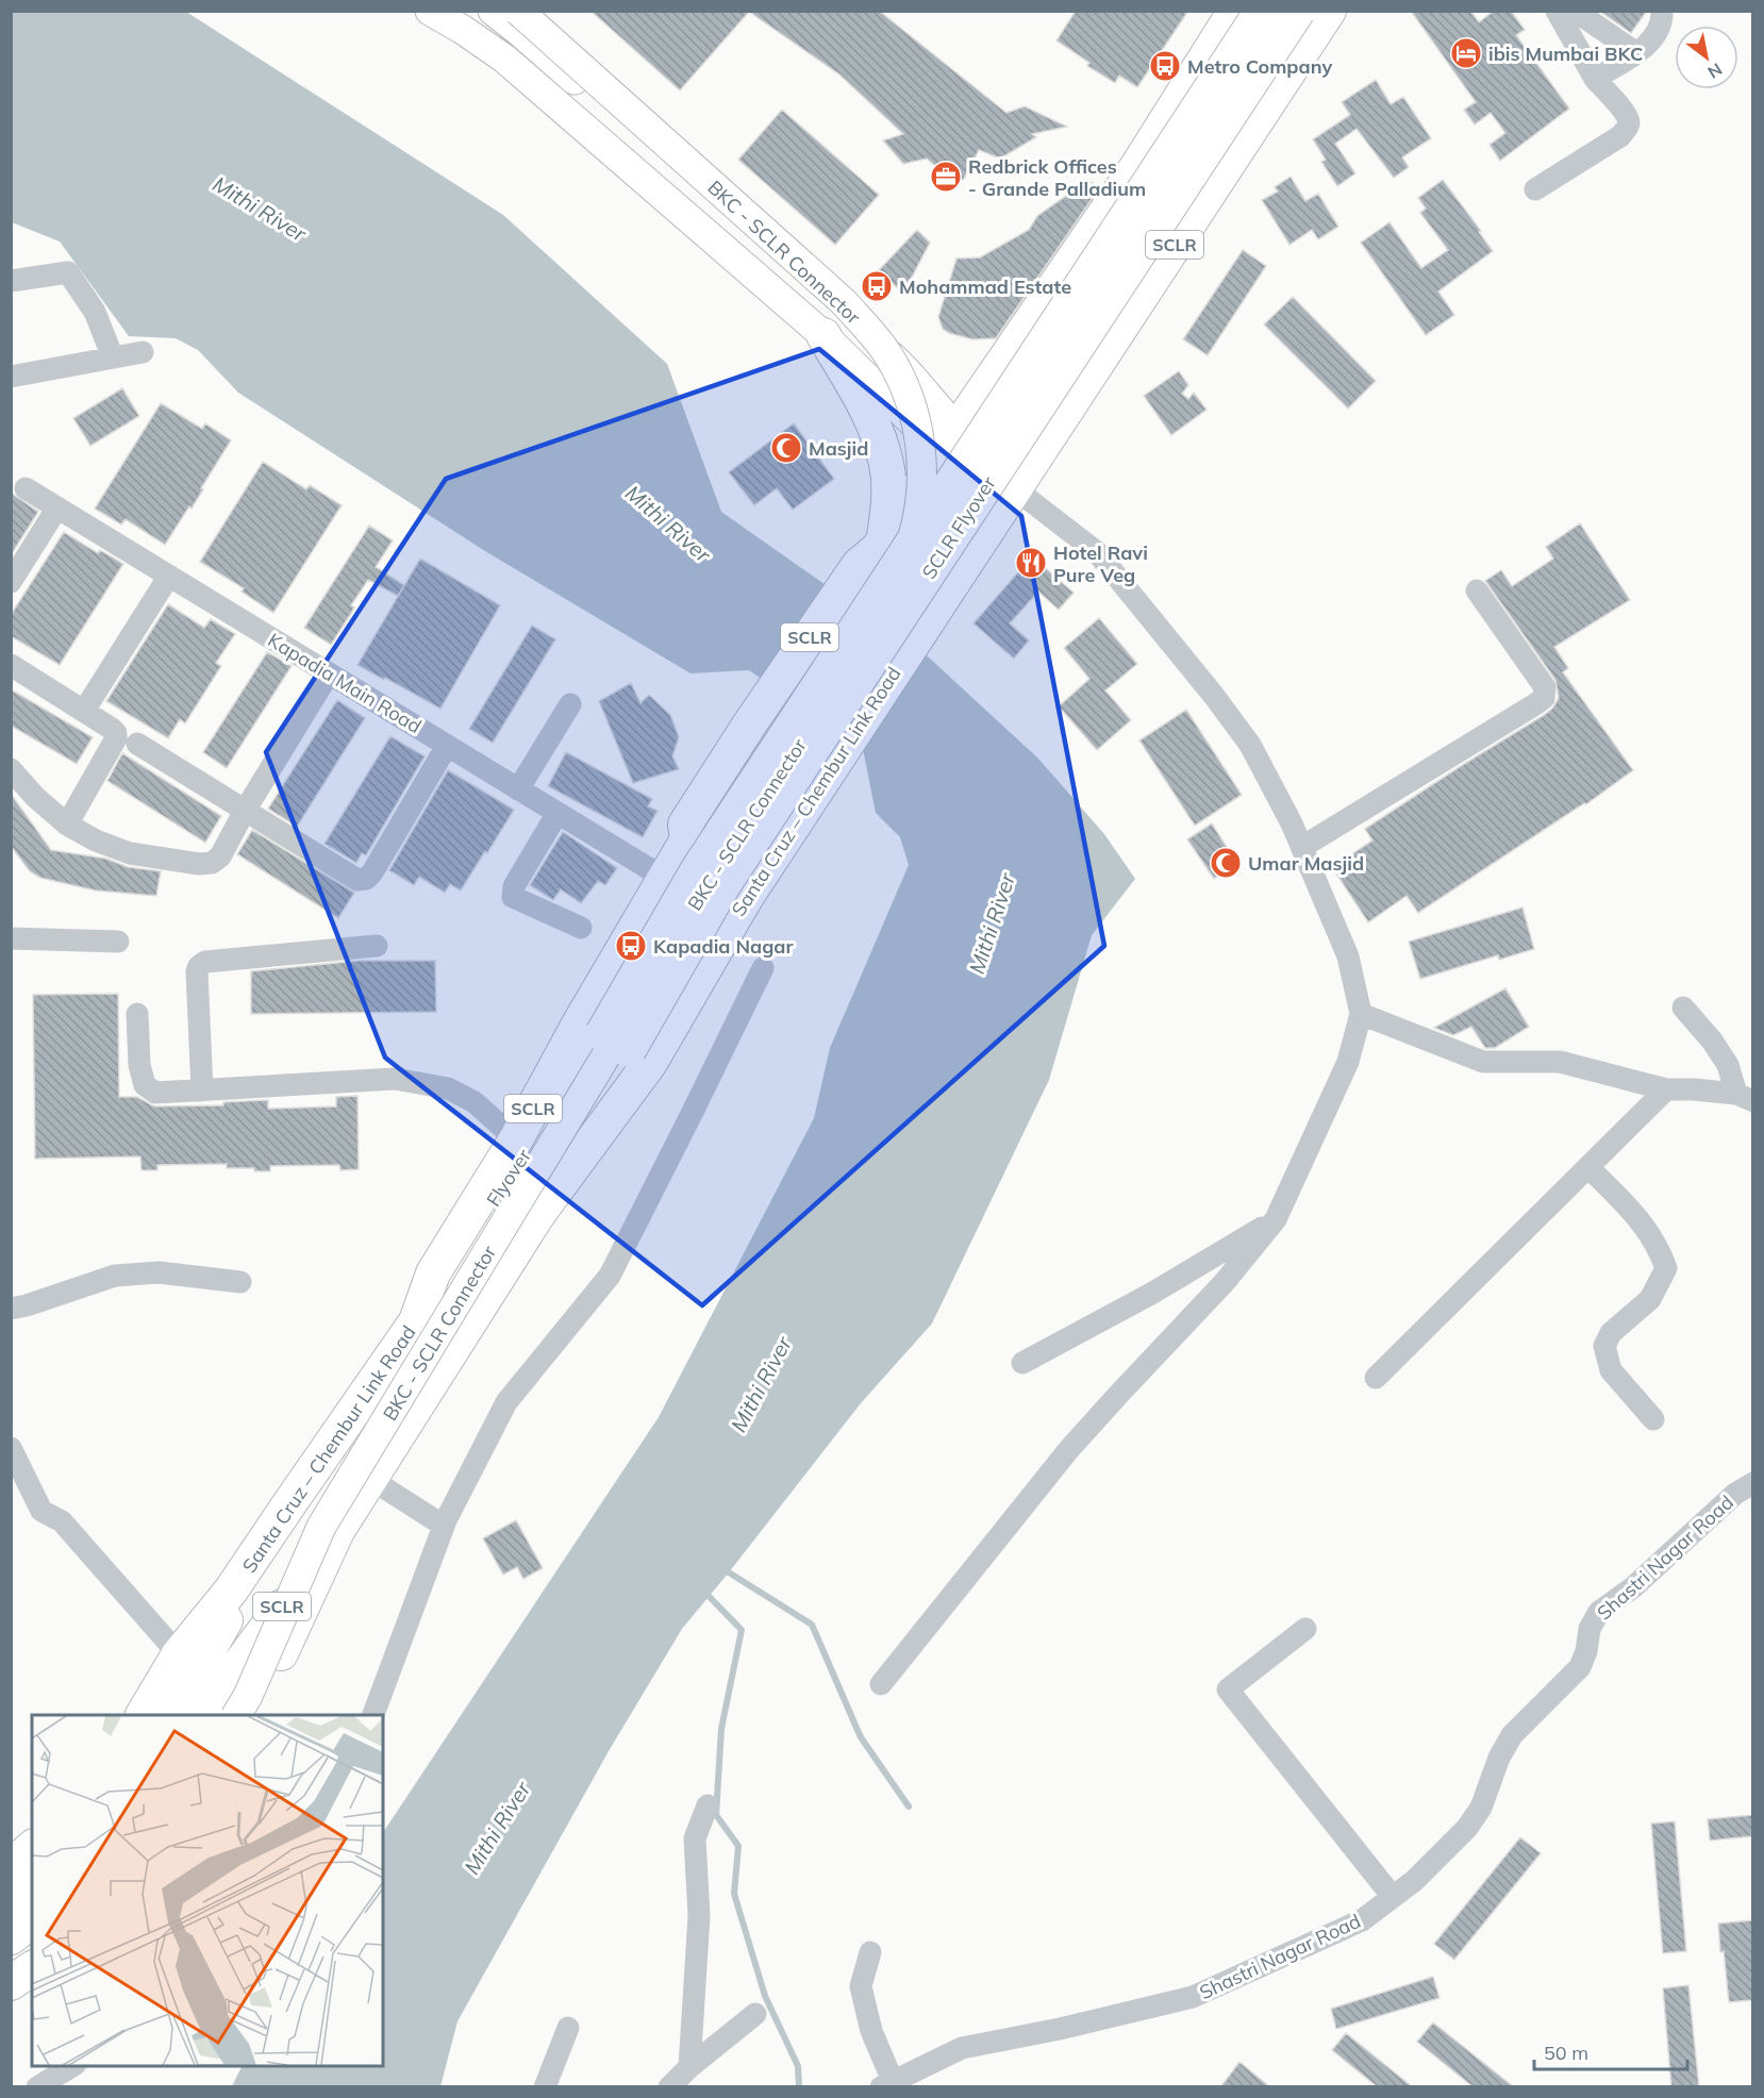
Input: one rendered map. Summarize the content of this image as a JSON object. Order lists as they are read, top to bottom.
{
  "streets": {
    "highway": [
      "SCLR",
      "SCLR Flyover",
      "Santa Cruz – Chembur Link Road",
      "Flyover"
    ],
    "main road": ["BKC - SCLR Connector"],
    "street": ["Kapadia Main Road", "Shastri Nagar Road"]
  },
  "crossings": [
    ["SCLR", "Santa Cruz – Chembur Link Road"],
    ["SCLR Flyover", "Flyover"],
    ["Kapadia Main Road", "Santa Cruz – Chembur Link Road"],
    ["Santa Cruz – Chembur Link Road", "Flyover"]
  ],
  "water": ["Mithi River"],
  "places": {
    "hotel": ["ibis Mumbai BKC"],
    "bus stop": ["Metro Company", "Mohammad Estate", "Kapadia Nagar"],
    "office": ["Redbrick Offices - Grande Palladium"],
    "mosque": ["Masjid", "Umar Masjid"],
    "restaurant": ["Hotel Ravi Pure Veg"]
  },
  "scale_bar": "50 m",
  "north": "bottom right"
}
